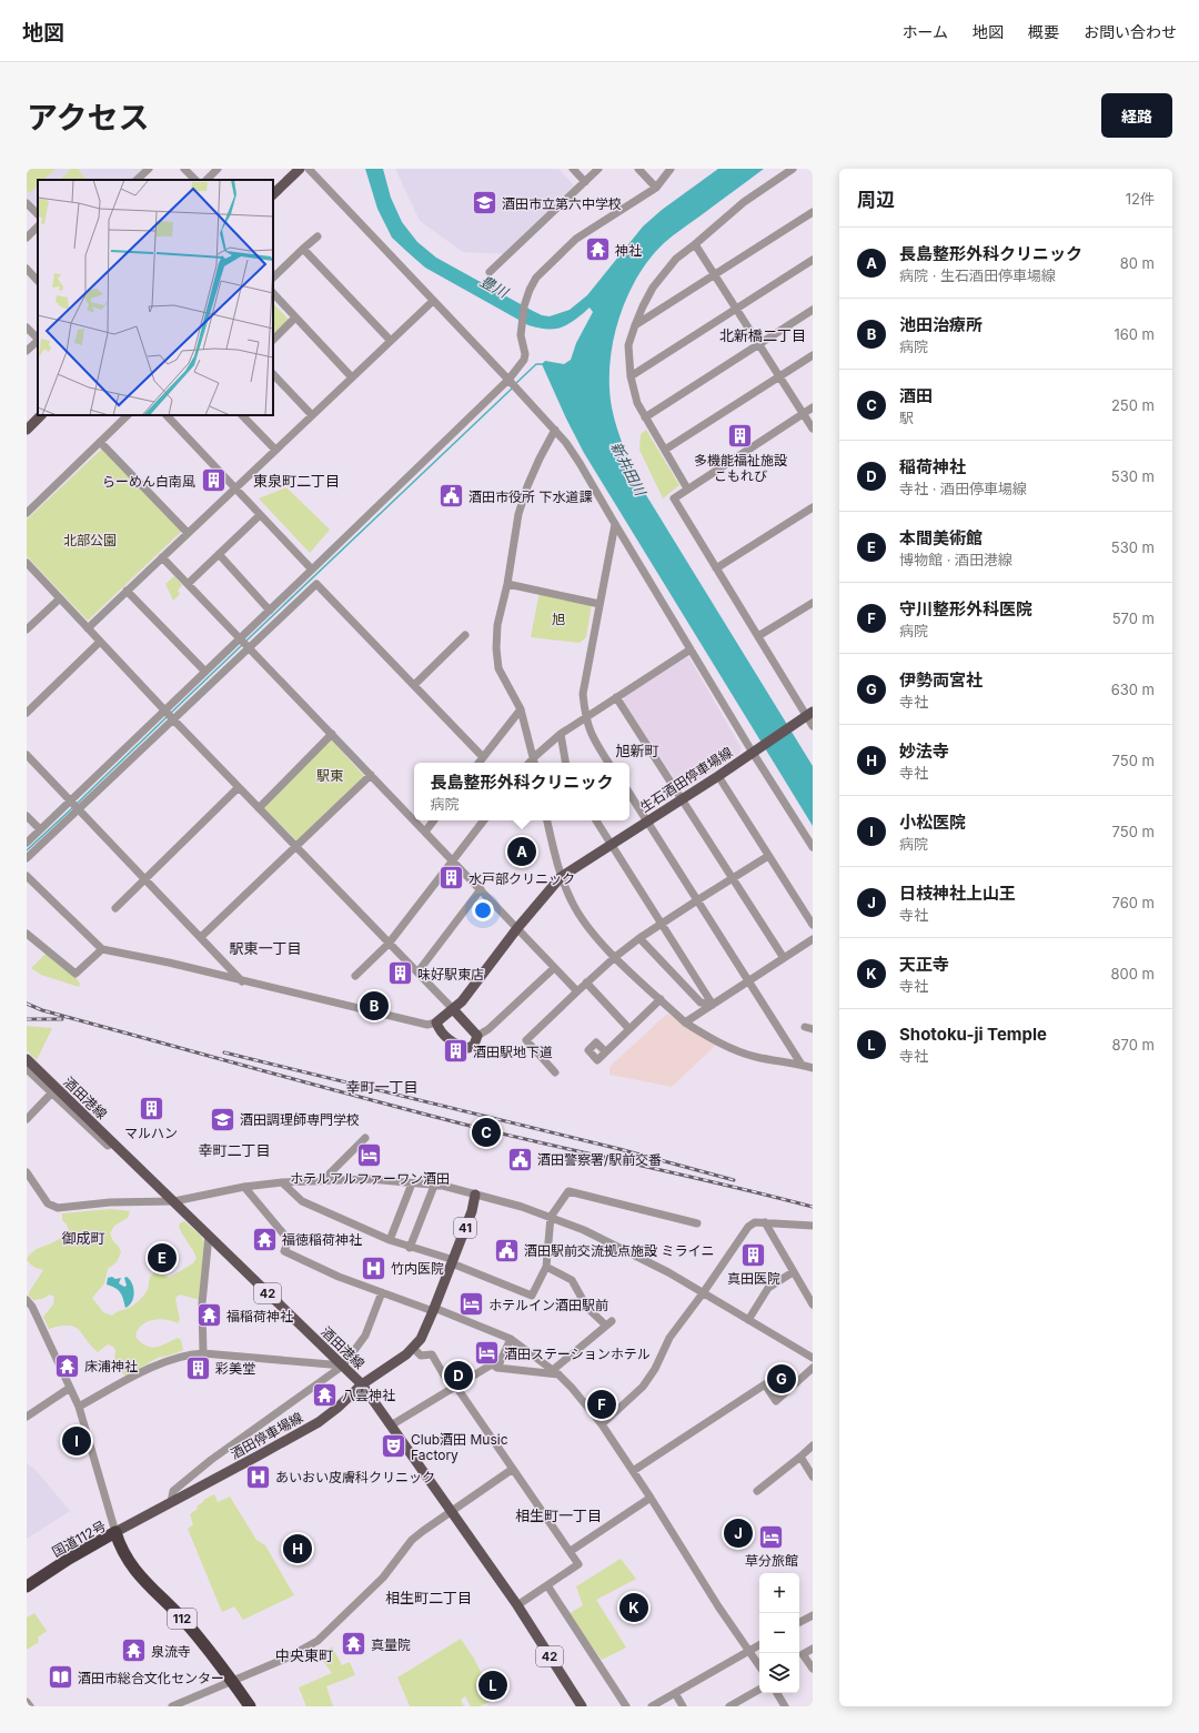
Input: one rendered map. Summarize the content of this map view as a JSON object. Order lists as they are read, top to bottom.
{
  "streets": {
    "highway": ["国道112号", "112"],
    "main road": [
      "生石酒田停車場線",
      "酒田港線",
      "41",
      "42",
      "酒田停車場線"
    ]
  },
  "crossings": [
    ["酒田港線", "酒田停車場線"],
    ["酒田停車場線", "国道112号"]
  ],
  "districts": [
    "北新橋二丁目",
    "東泉町二丁目",
    "旭新町",
    "駅東一丁目",
    "幸町一丁目",
    "幸町二丁目",
    "御成町",
    "相生町一丁目",
    "相生町二丁目",
    "中央東町"
  ],
  "water": ["豊川", "新井田川"],
  "parks": ["北部公園", "旭", "駅東"],
  "places": {
    "school or university": ["酒田市立第六中学校", "酒田調理師専門学校"],
    "temple": [
      "神社",
      "福徳稲荷神社",
      "福稲荷神社",
      "床浦神社",
      "八雲神社",
      "真量院",
      "泉流寺"
    ],
    "building": [
      "多機能福祉施設 こもれび",
      "らーめん白南風",
      "水戸部クリニック",
      "味好駅東店",
      "酒田駅地下道",
      "マルハン",
      "真田医院",
      "彩美堂"
    ],
    "public building": ["酒田市役所 下水道課", "酒田警察署/駅前交番", "酒田駅前交流拠点施設 ミライニ"],
    "hotel": [
      "ホテルアルファーワン酒田",
      "ホテルイン酒田駅前",
      "酒田ステーションホテル",
      "草分旅館"
    ],
    "hospital": ["竹内医院", "あいおい皮膚科クリニック"],
    "theatre": ["Club酒田 Music Factory"],
    "library": ["酒田市総合文化センター"]
  },
  "page": {
    "header": "地図",
    "nav": [
      "ホーム",
      "地図",
      "概要",
      "お問い合わせ"
    ],
    "title": "アクセス",
    "buttons": "経路",
    "heading": ["周辺", "12件"],
    "list": [
      {
        "mark": "A",
        "name": "長島整形外科クリニック",
        "note": "病院 · 生石酒田停車場線",
        "value": "80 m"
      },
      {
        "mark": "B",
        "name": "池田治療所",
        "note": "病院",
        "value": "160 m"
      },
      {
        "mark": "C",
        "name": "酒田",
        "note": "駅",
        "value": "250 m"
      },
      {
        "mark": "D",
        "name": "稲荷神社",
        "note": "寺社 · 酒田停車場線",
        "value": "530 m"
      },
      {
        "mark": "E",
        "name": "本間美術館",
        "note": "博物館 · 酒田港線",
        "value": "530 m"
      },
      {
        "mark": "F",
        "name": "守川整形外科医院",
        "note": "病院",
        "value": "570 m"
      },
      {
        "mark": "G",
        "name": "伊勢両宮社",
        "note": "寺社",
        "value": "630 m"
      },
      {
        "mark": "H",
        "name": "妙法寺",
        "note": "寺社",
        "value": "750 m"
      },
      {
        "mark": "I",
        "name": "小松医院",
        "note": "病院",
        "value": "750 m"
      },
      {
        "mark": "J",
        "name": "日枝神社上山王",
        "note": "寺社",
        "value": "760 m"
      },
      {
        "mark": "K",
        "name": "天正寺",
        "note": "寺社",
        "value": "800 m"
      },
      {
        "mark": "L",
        "name": "Shotoku-ji Temple",
        "note": "寺社",
        "value": "870 m"
      }
    ],
    "popup": ["長島整形外科クリニック", "病院"],
    "pins": [
      "A",
      "B",
      "C",
      "E",
      "D",
      "G",
      "F",
      "I",
      "J",
      "H",
      "K",
      "L"
    ],
    "map_buttons": ["+", "−"]
  }
}
